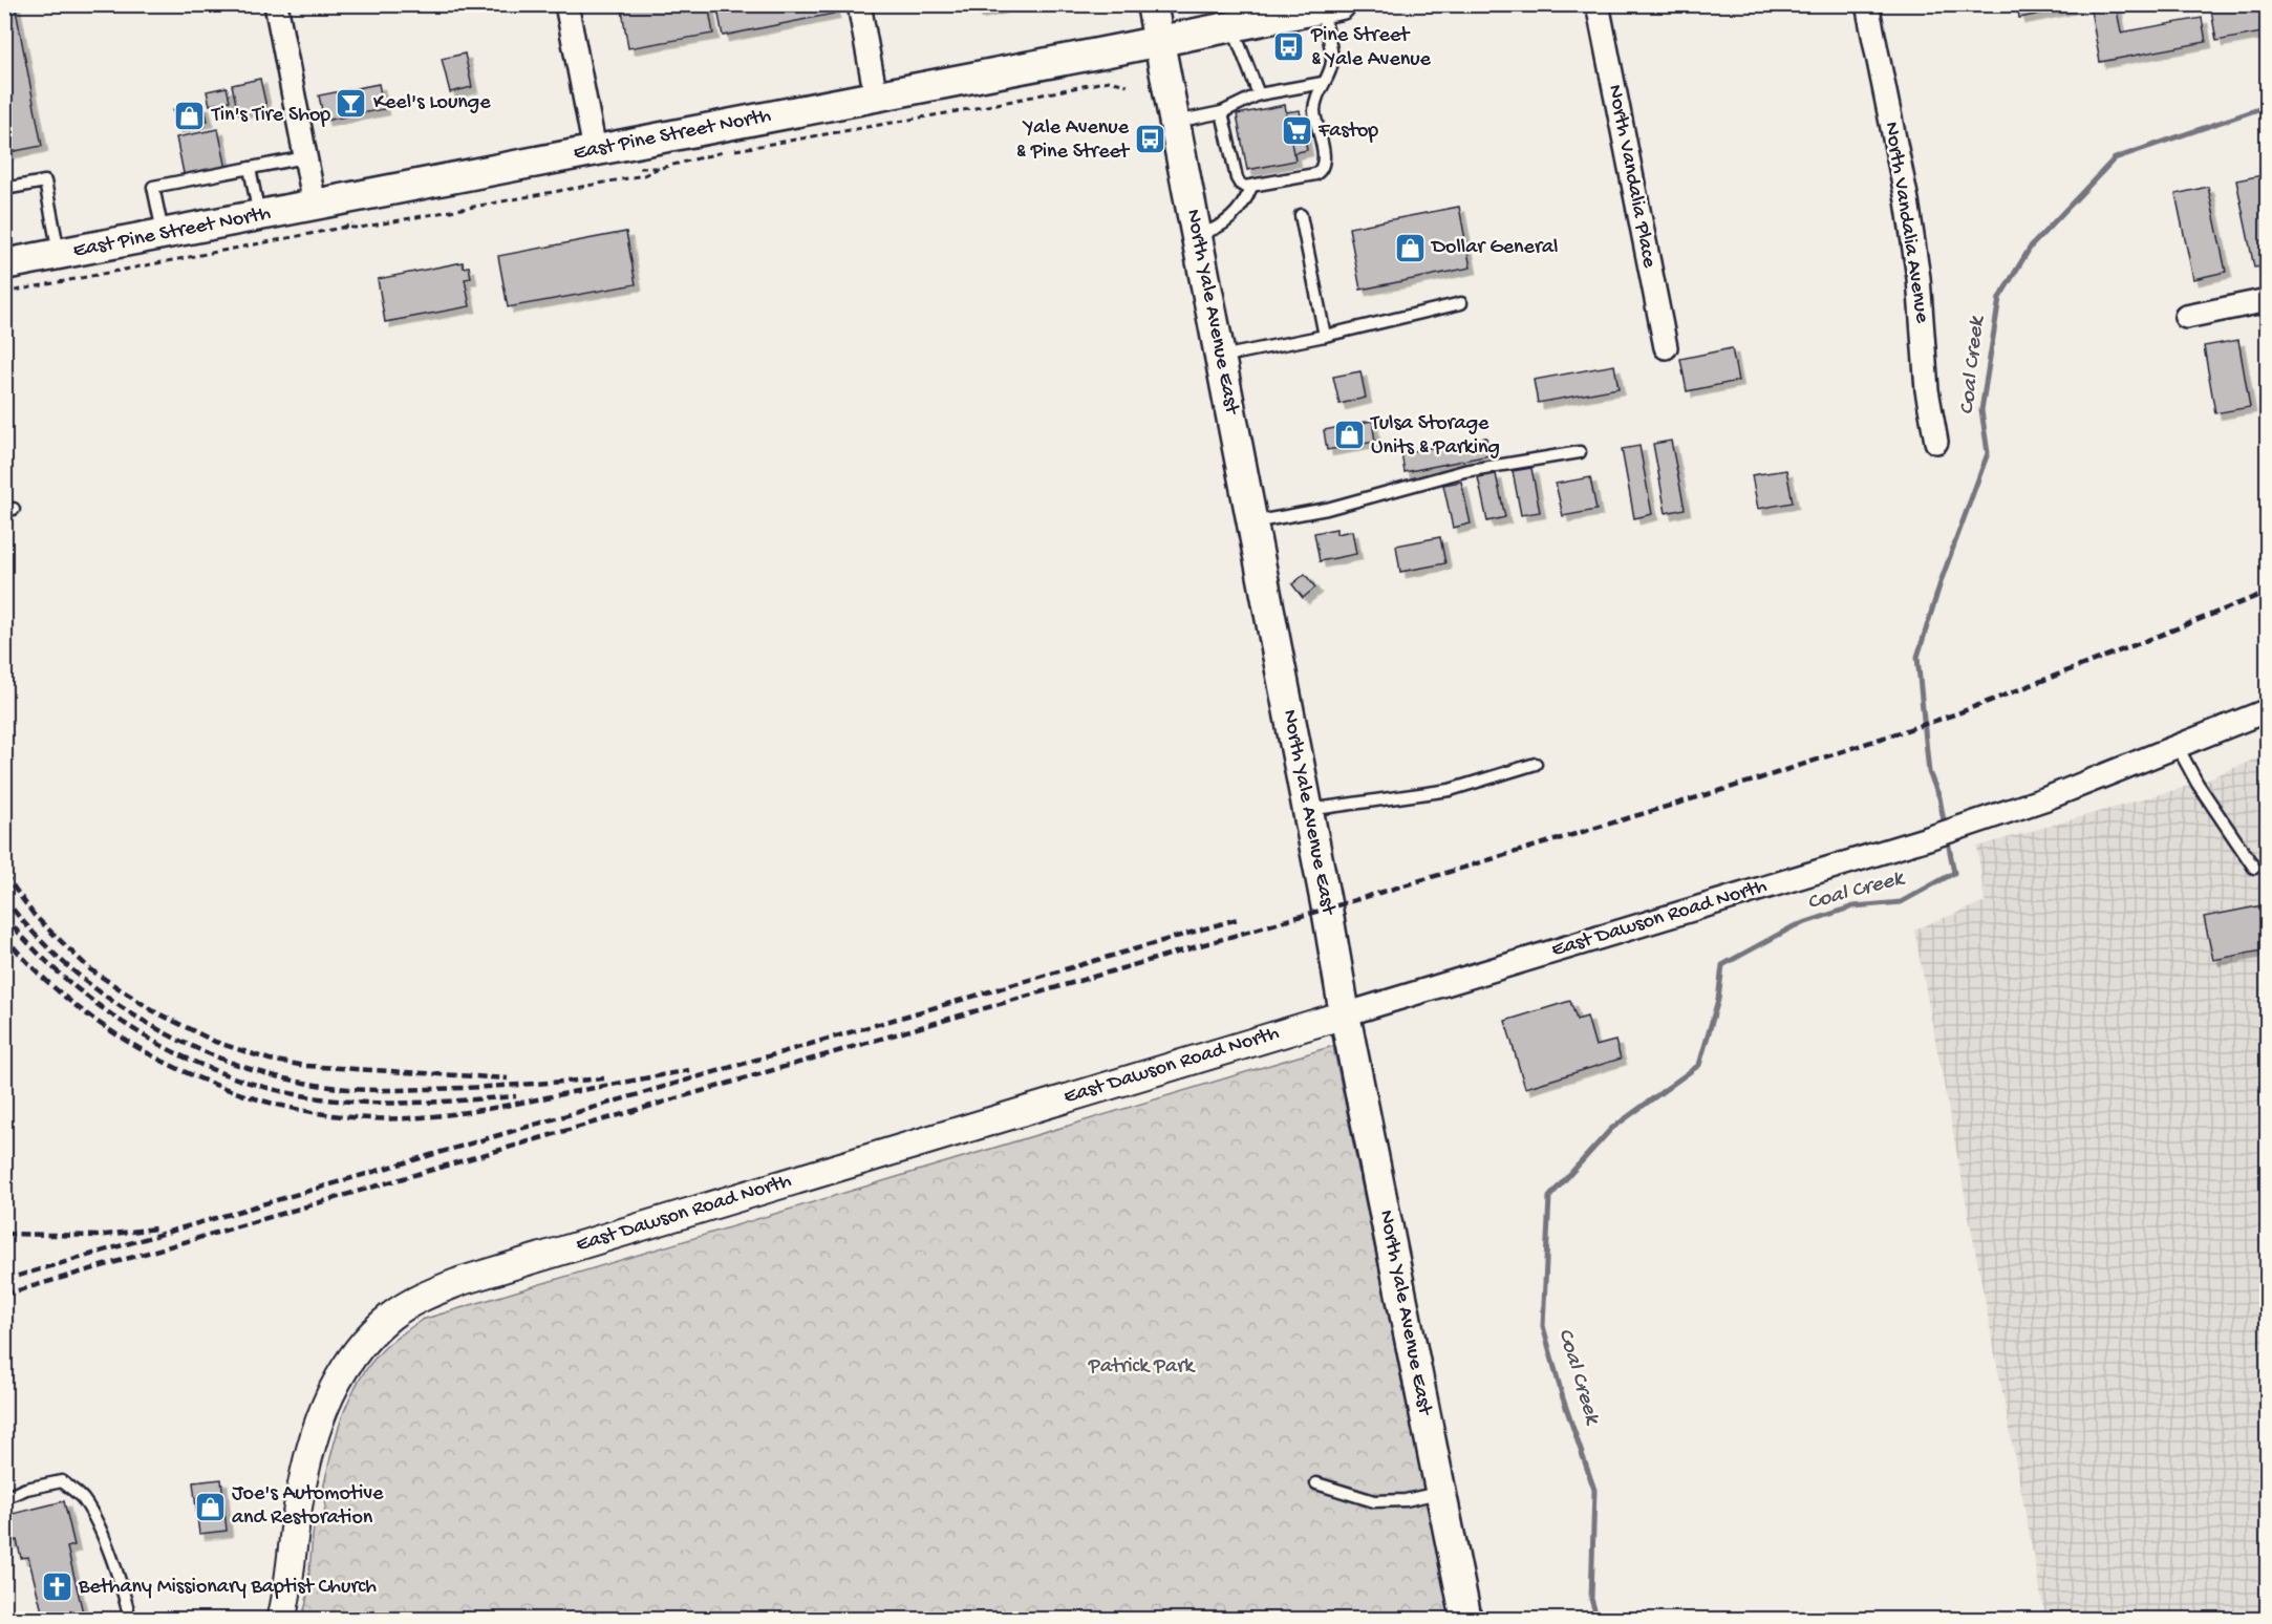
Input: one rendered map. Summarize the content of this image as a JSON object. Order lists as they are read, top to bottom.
{
  "streets": {
    "main road": ["East Pine Street North", "North Yale Avenue East"],
    "street": ["North Vandalia Place", "North Vandalia Avenue", "East Dawson Road North"]
  },
  "crossings": [
    ["East Pine Street North", "North Yale Avenue East"],
    ["North Yale Avenue East", "East Dawson Road North"]
  ],
  "water": ["Coal Creek"],
  "parks": ["Patrick Park"],
  "places": {
    "bus stop": ["Pine Street & Yale Avenue", "Yale Avenue & Pine Street"],
    "bar": ["Keel's Lounge"],
    "shop": [
      "Tin's Tire Shop",
      "Dollar General",
      "Tulsa Storage Units & Parking",
      "Joe's Automotive and Restoration"
    ],
    "supermarket": ["Fastop"],
    "church": ["Bethany Missionary Baptist Church"]
  }
}
